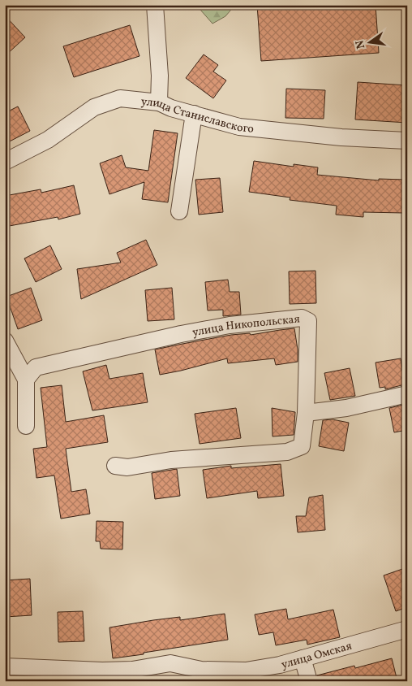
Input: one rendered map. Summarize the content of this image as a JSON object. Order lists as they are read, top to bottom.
{
  "streets": {
    "street": ["улица Станиславского", "улица Никопольская", "улица Омская"]
  },
  "north": "left"
}
